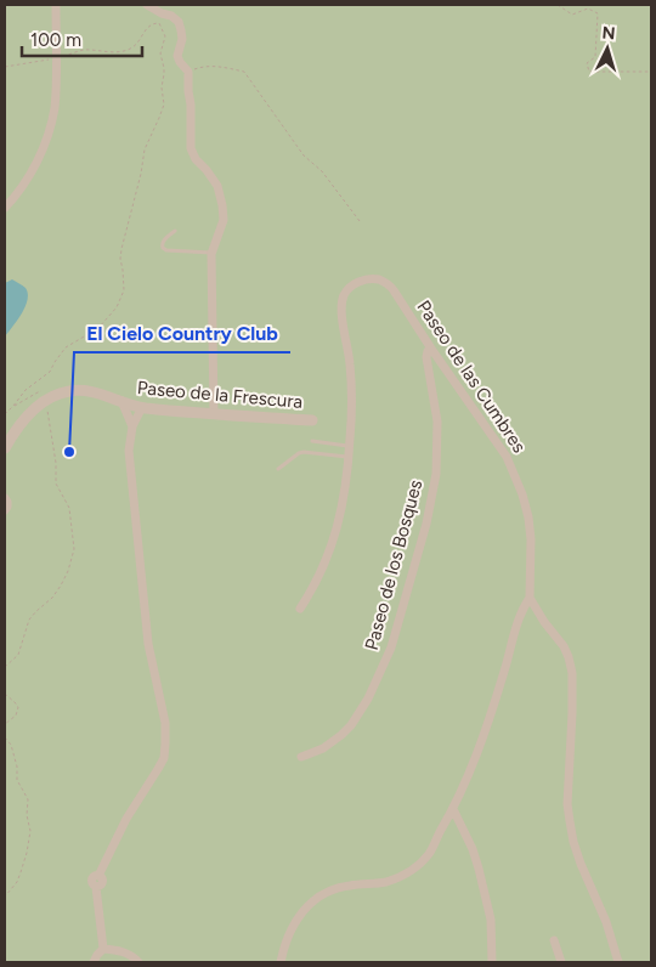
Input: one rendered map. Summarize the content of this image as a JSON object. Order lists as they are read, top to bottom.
{
  "streets": {
    "street": ["Paseo de las Cumbres", "Paseo de la Frescura", "Paseo de los Bosques"]
  },
  "crossings": [
    ["Paseo de las Cumbres", "Paseo de los Bosques"]
  ],
  "places": ["El Cielo Country Club"],
  "scale_bar": "100 m",
  "north": "top"
}
